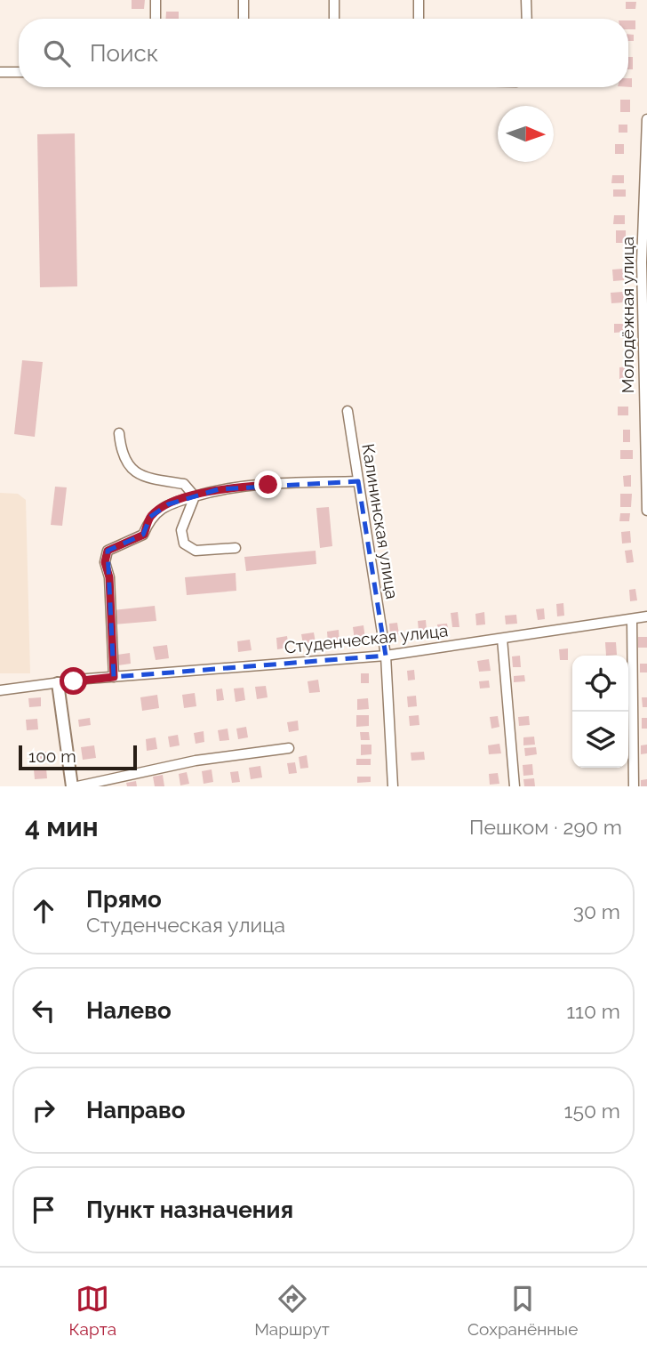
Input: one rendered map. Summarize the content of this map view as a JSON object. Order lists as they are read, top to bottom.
{
  "streets": {
    "street": ["Молодёжная улица", "Калининская улица", "Студенческая улица"]
  },
  "crossings": [
    ["Калининская улица", "Студенческая улица"]
  ],
  "scale_bar": "100 m",
  "north": "right",
  "page": {
    "search": "Поиск",
    "scale": "100 m",
    "heading": ["4 мин", "Пешком · 290 m"],
    "list": [
      ["Прямо", "Студенческая улица", "30 m"],
      ["Налево", "110 m"],
      ["Направо", "150 m"],
      "Пункт назначения"
    ],
    "nav": ["Карта", "Маршрут", "Сохранённые"]
  }
}
